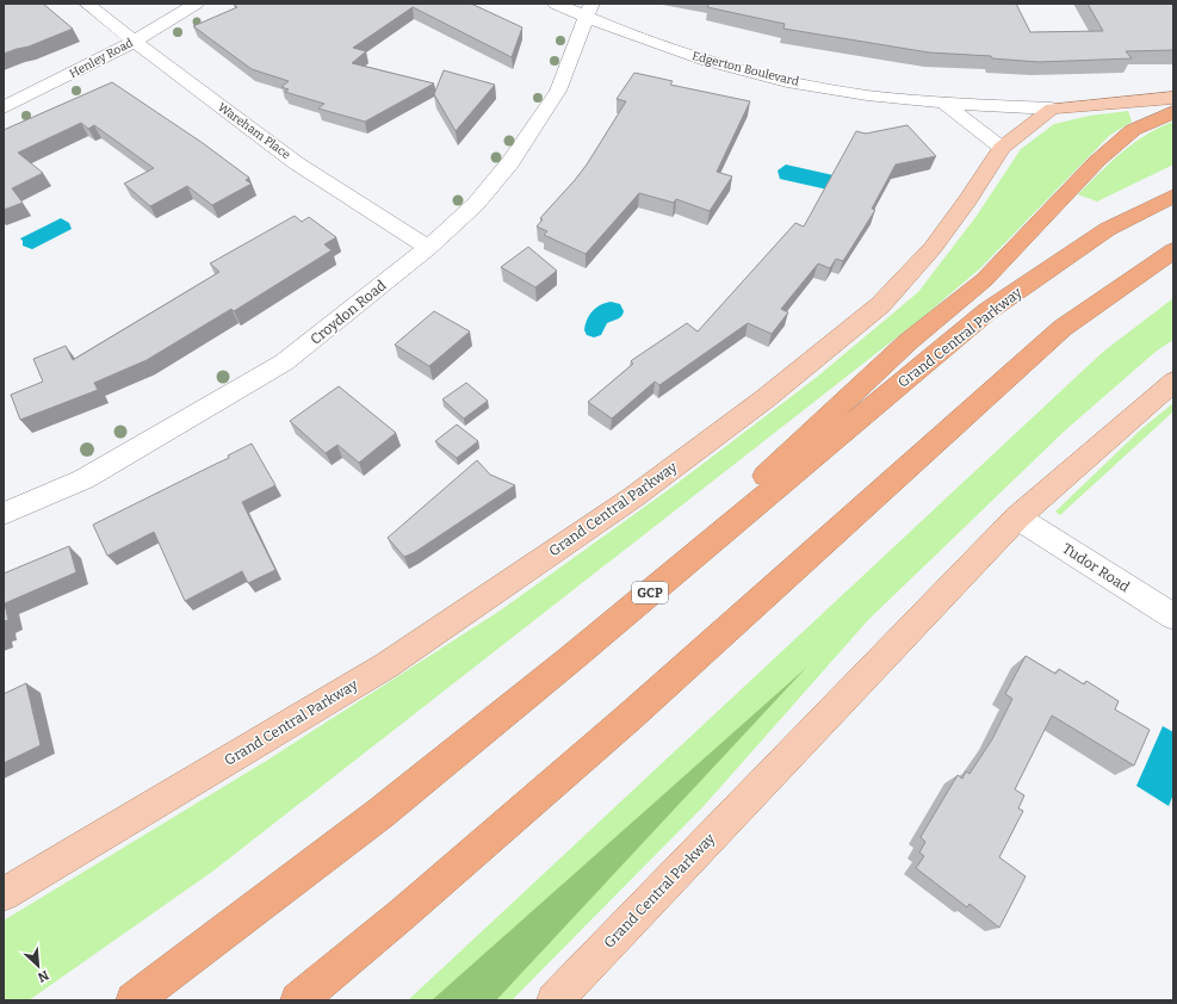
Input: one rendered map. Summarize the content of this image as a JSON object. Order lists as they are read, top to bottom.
{
  "streets": {
    "highway": ["Grand Central Parkway", "GCP"],
    "street": [
      "Henley Road",
      "Edgerton Boulevard",
      "Wareham Place",
      "Croydon Road",
      "Tudor Road"
    ]
  },
  "crossings": [
    ["Henley Road", "Wareham Place"],
    ["Edgerton Boulevard", "Croydon Road"],
    ["Edgerton Boulevard", "Grand Central Parkway"],
    ["Wareham Place", "Croydon Road"],
    ["Grand Central Parkway", "Tudor Road"]
  ],
  "north": "bottom right"
}
